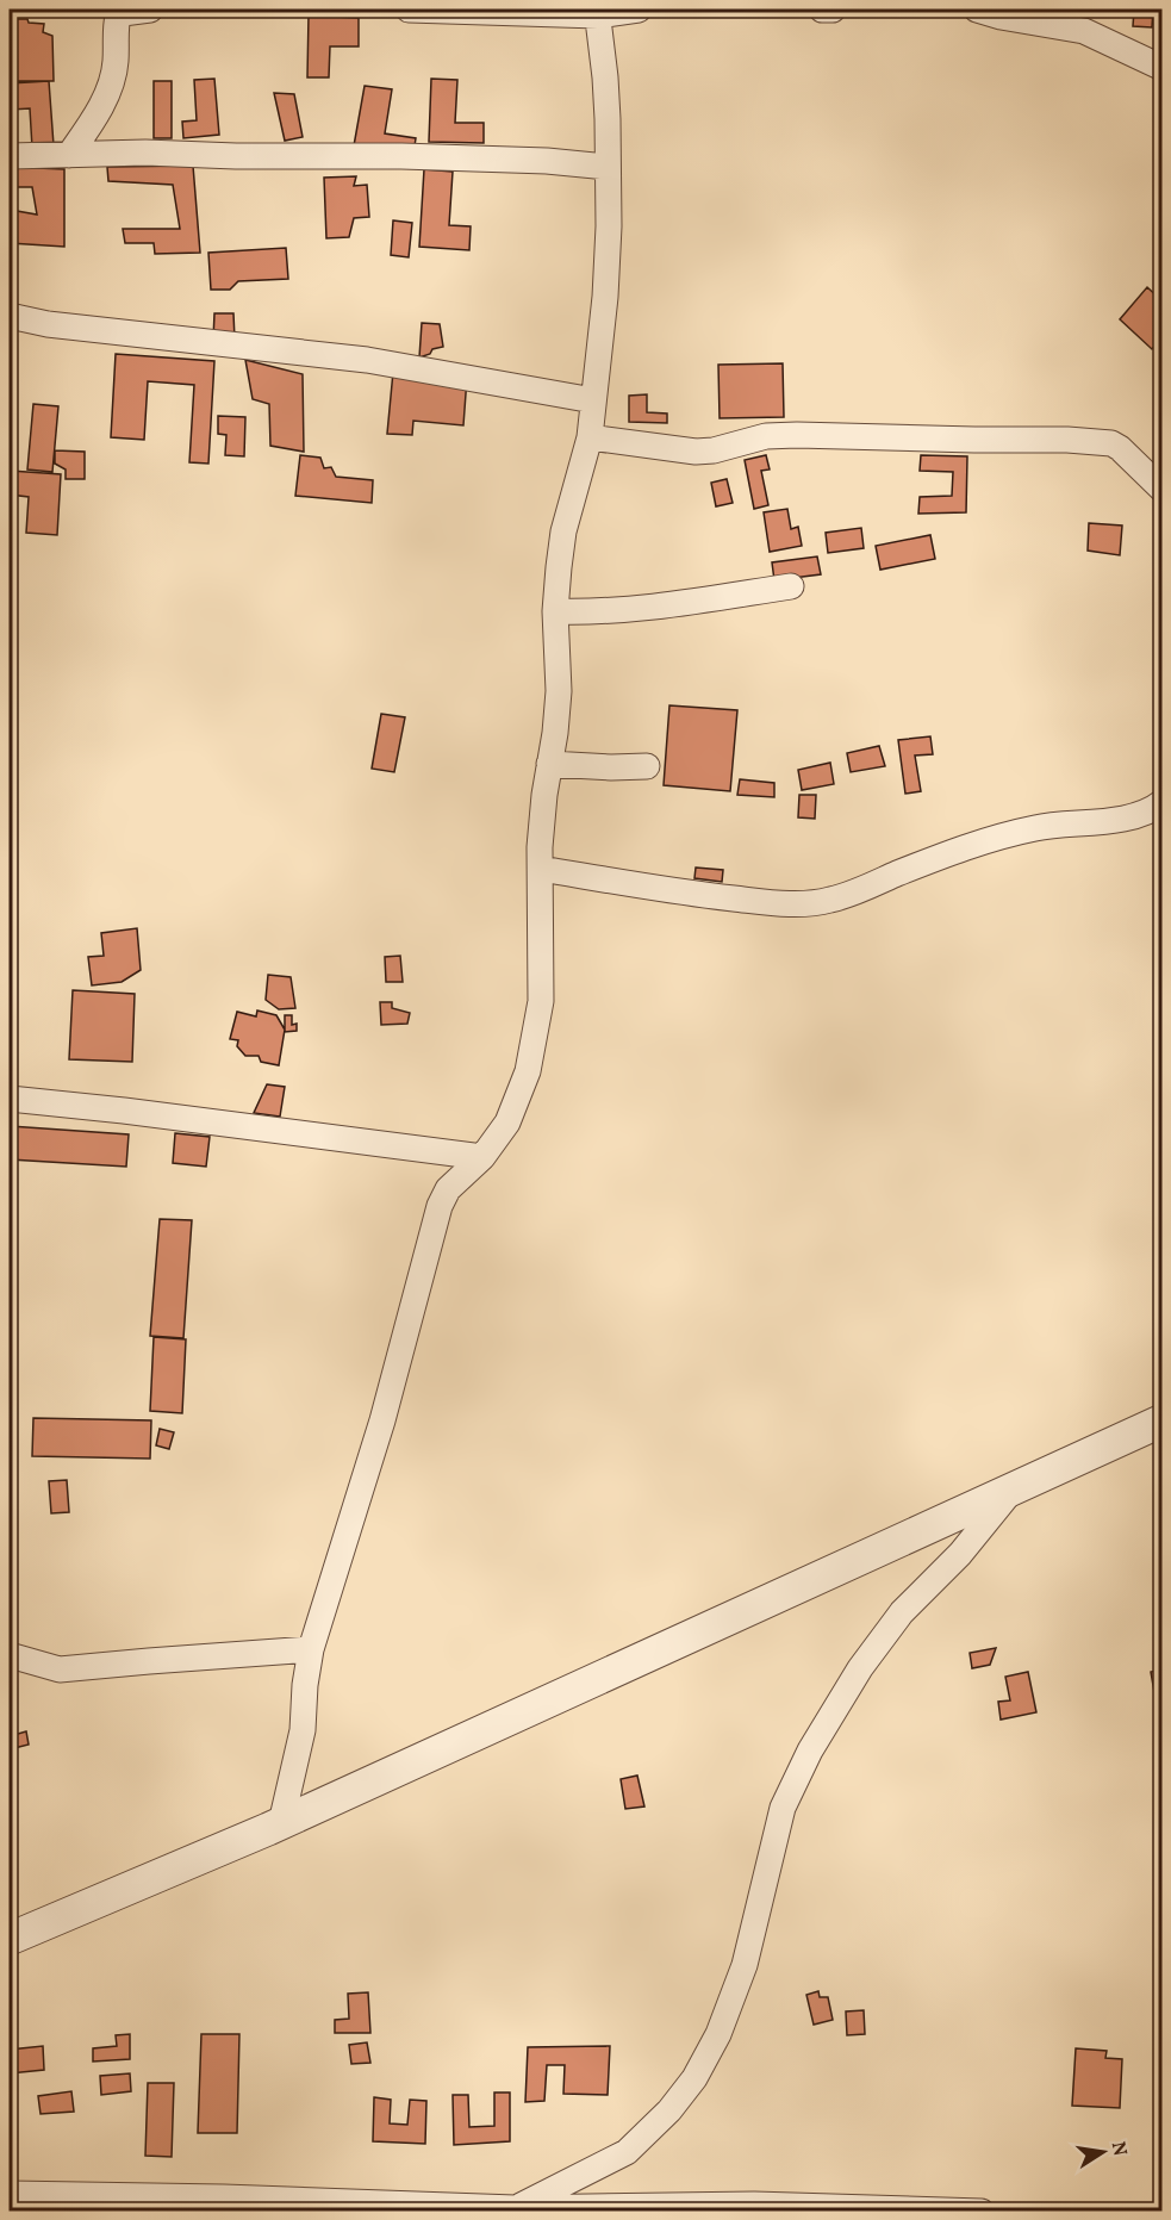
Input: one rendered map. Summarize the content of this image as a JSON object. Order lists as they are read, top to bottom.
{
  "north": "right"
}
